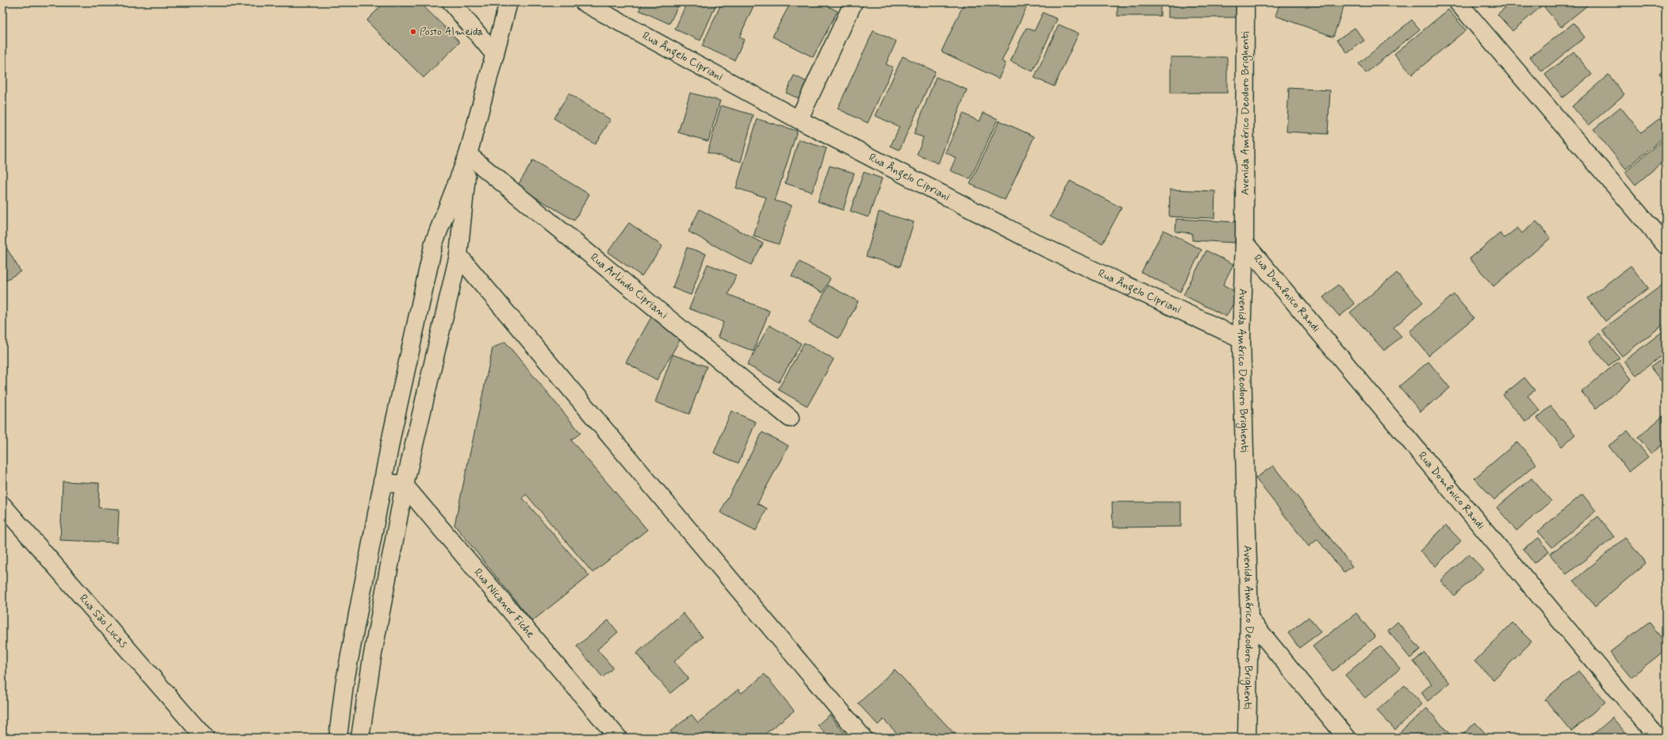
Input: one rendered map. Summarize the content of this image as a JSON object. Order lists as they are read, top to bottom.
{
  "streets": {
    "street": [
      "Rua Ângelo Cipriani",
      "Avenida Américo Deodoro Brighenti",
      "Rua Arlindo Cipriani",
      "Rua Domênico Randi",
      "Rua Nicanor Fiche",
      "Rua São Lucas"
    ]
  },
  "crossings": [
    ["Rua Ângelo Cipriani", "Avenida Américo Deodoro Brighenti"],
    ["Avenida Américo Deodoro Brighenti", "Rua Domênico Randi"]
  ],
  "places": ["Posto Almeida"]
}
